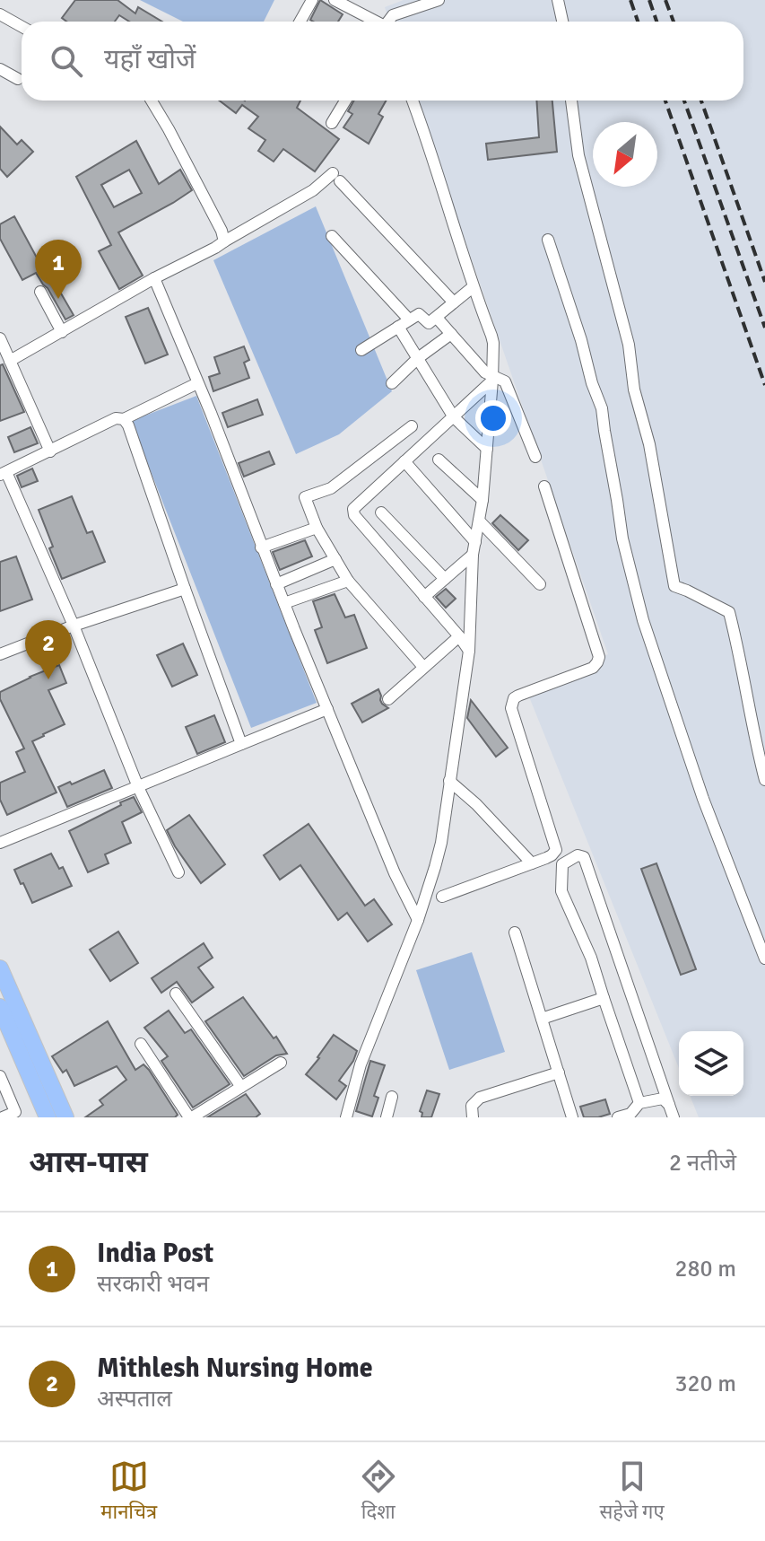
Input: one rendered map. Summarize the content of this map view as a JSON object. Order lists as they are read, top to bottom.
{
  "north": "bottom left",
  "page": {
    "search": "यहाँ खोजें",
    "pins": ["1", "2"],
    "heading": ["आस-पास", "2 नतीजे"],
    "list": [
      {
        "mark": "1",
        "name": "India Post",
        "note": "सरकारी भवन",
        "value": "280 m"
      },
      {
        "mark": "2",
        "name": "Mithlesh Nursing Home",
        "note": "अस्पताल",
        "value": "320 m"
      }
    ],
    "nav": ["मानचित्र", "दिशा", "सहेजे गए"]
  }
}
